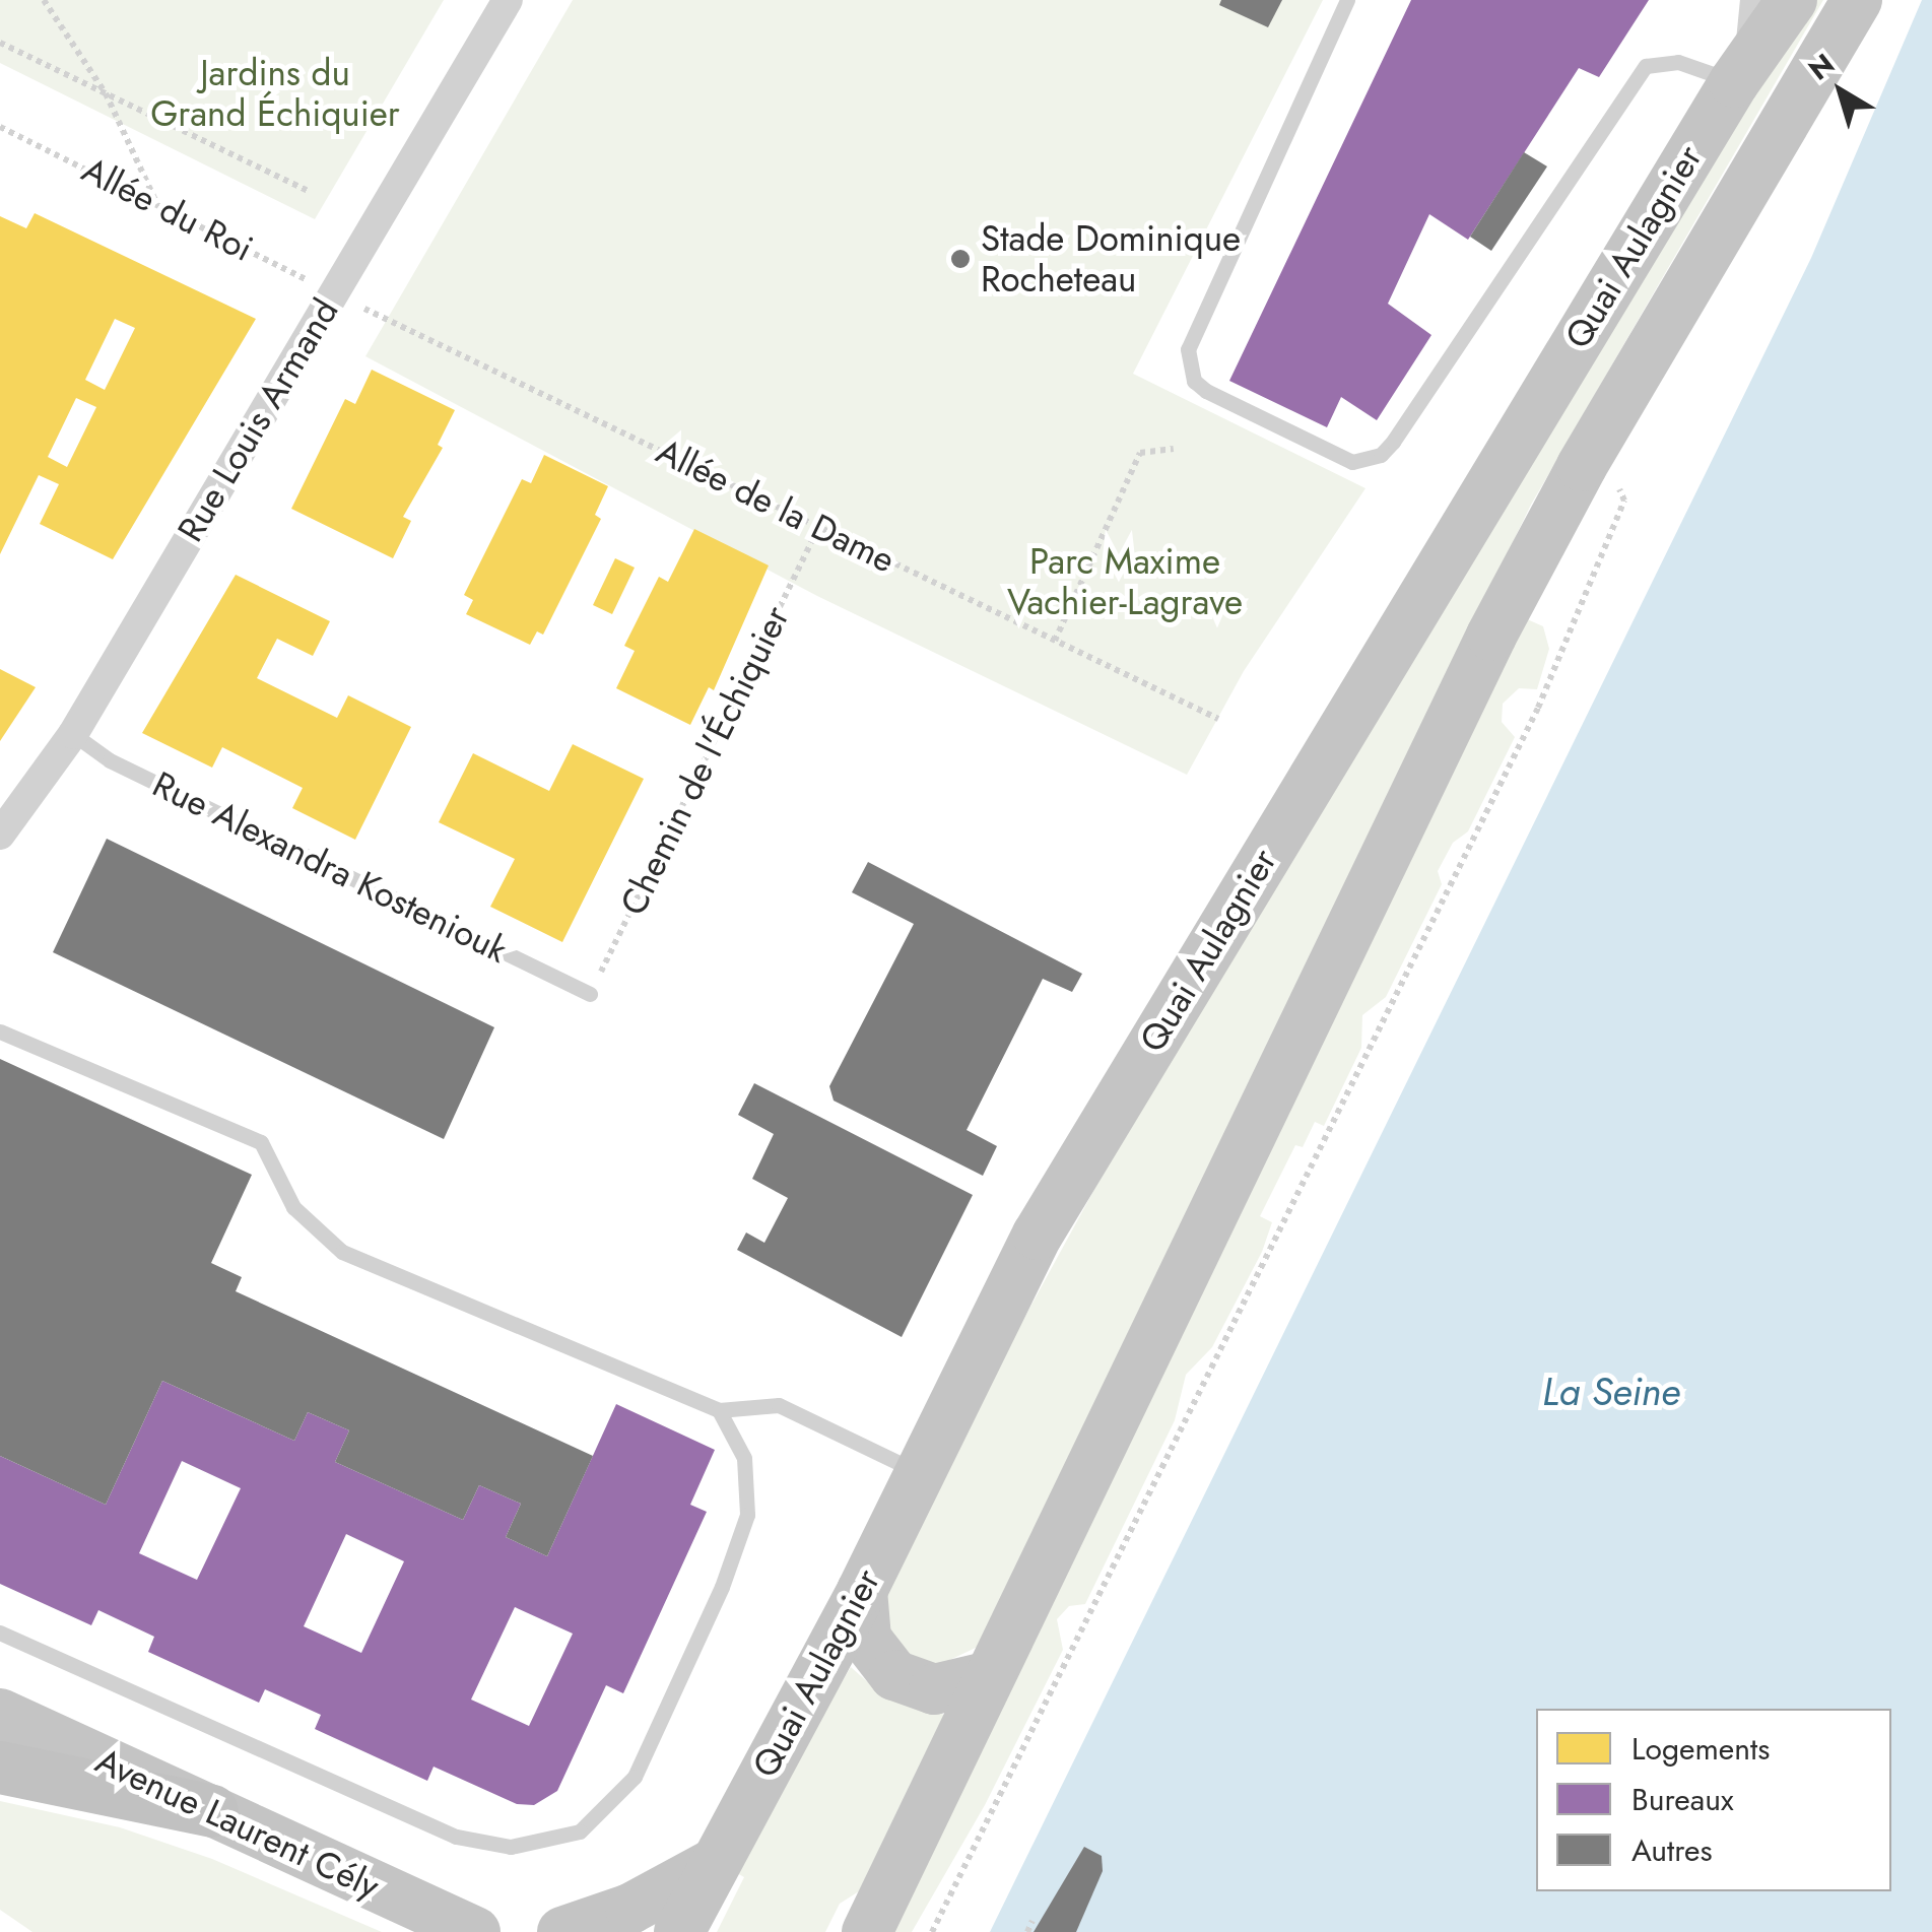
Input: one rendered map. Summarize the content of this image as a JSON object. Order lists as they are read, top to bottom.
{
  "streets": {
    "main road": ["Quai Aulagnier", "Avenue Laurent Cély"],
    "street": ["Rue Louis Armand"],
    "lane": ["Rue Alexandra Kosteniouk"],
    "path": ["Allée du Roi", "Allée de la Dame", "Chemin de l'Échiquier"]
  },
  "crossings": [
    ["Allée du Roi", "Rue Louis Armand"],
    ["Allée du Roi", "Allée de la Dame"],
    ["Rue Louis Armand", "Allée de la Dame"],
    ["Rue Louis Armand", "Rue Alexandra Kosteniouk"],
    ["Allée de la Dame", "Chemin de l'Échiquier"],
    ["Chemin de l'Échiquier", "Rue Alexandra Kosteniouk"]
  ],
  "water": ["La Seine"],
  "parks": ["Jardins du Grand Échiquier", "Parc Maxime Vachier-Lagrave"],
  "places": ["Stade Dominique Rocheteau"],
  "legend": ["Logements", "Bureaux", "Autres"],
  "north": "top left"
}
